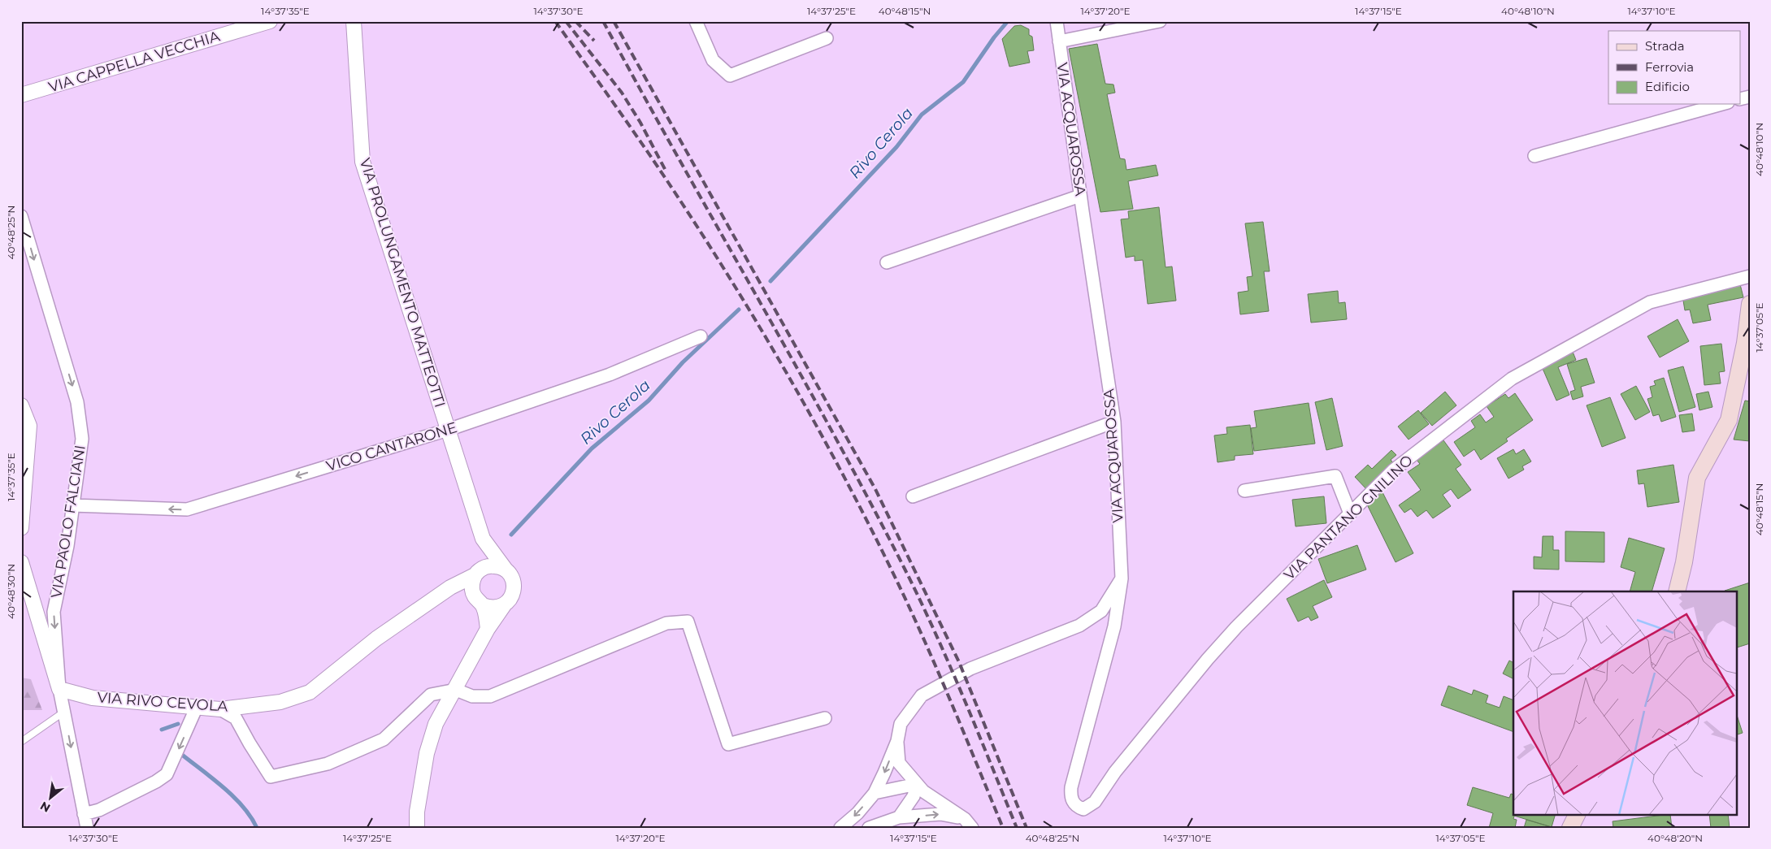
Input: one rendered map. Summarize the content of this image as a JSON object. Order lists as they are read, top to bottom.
{
  "streets": {
    "street": [
      "VIA CAPPELLA VECCHIA",
      "VIA ACQUAROSSA",
      "VIA PROLUNGAMENTO MATTEOTTI",
      "VICO CANTARONE",
      "VIA PANTANO GNILINO",
      "VIA PAOLO FALCIANI",
      "VIA RIVO CEVOLA"
    ]
  },
  "crossings": [
    ["VIA ACQUAROSSA", "VIA PANTANO GNILINO"],
    ["VIA PROLUNGAMENTO MATTEOTTI", "VICO CANTARONE"],
    ["VIA PROLUNGAMENTO MATTEOTTI", "VIA RIVO CEVOLA"],
    ["VICO CANTARONE", "VIA PAOLO FALCIANI"],
    ["VIA PAOLO FALCIANI", "VIA RIVO CEVOLA"]
  ],
  "one_way": ["VICO CANTARONE"],
  "water": ["Rivo Cerola"],
  "legend": ["Strada", "Ferrovia", "Edificio"],
  "north": "bottom left",
  "coordinates": [
    "14°37'35\"E",
    "14°37'30\"E",
    "14°37'25\"E",
    "40°48'15\"N",
    "14°37'20\"E",
    "14°37'15\"E",
    "40°48'10\"N",
    "14°37'10\"E",
    "40°48'25\"N",
    "14°37'05\"E",
    "40°48'30\"N",
    "40°48'20\"N"
  ]
}
